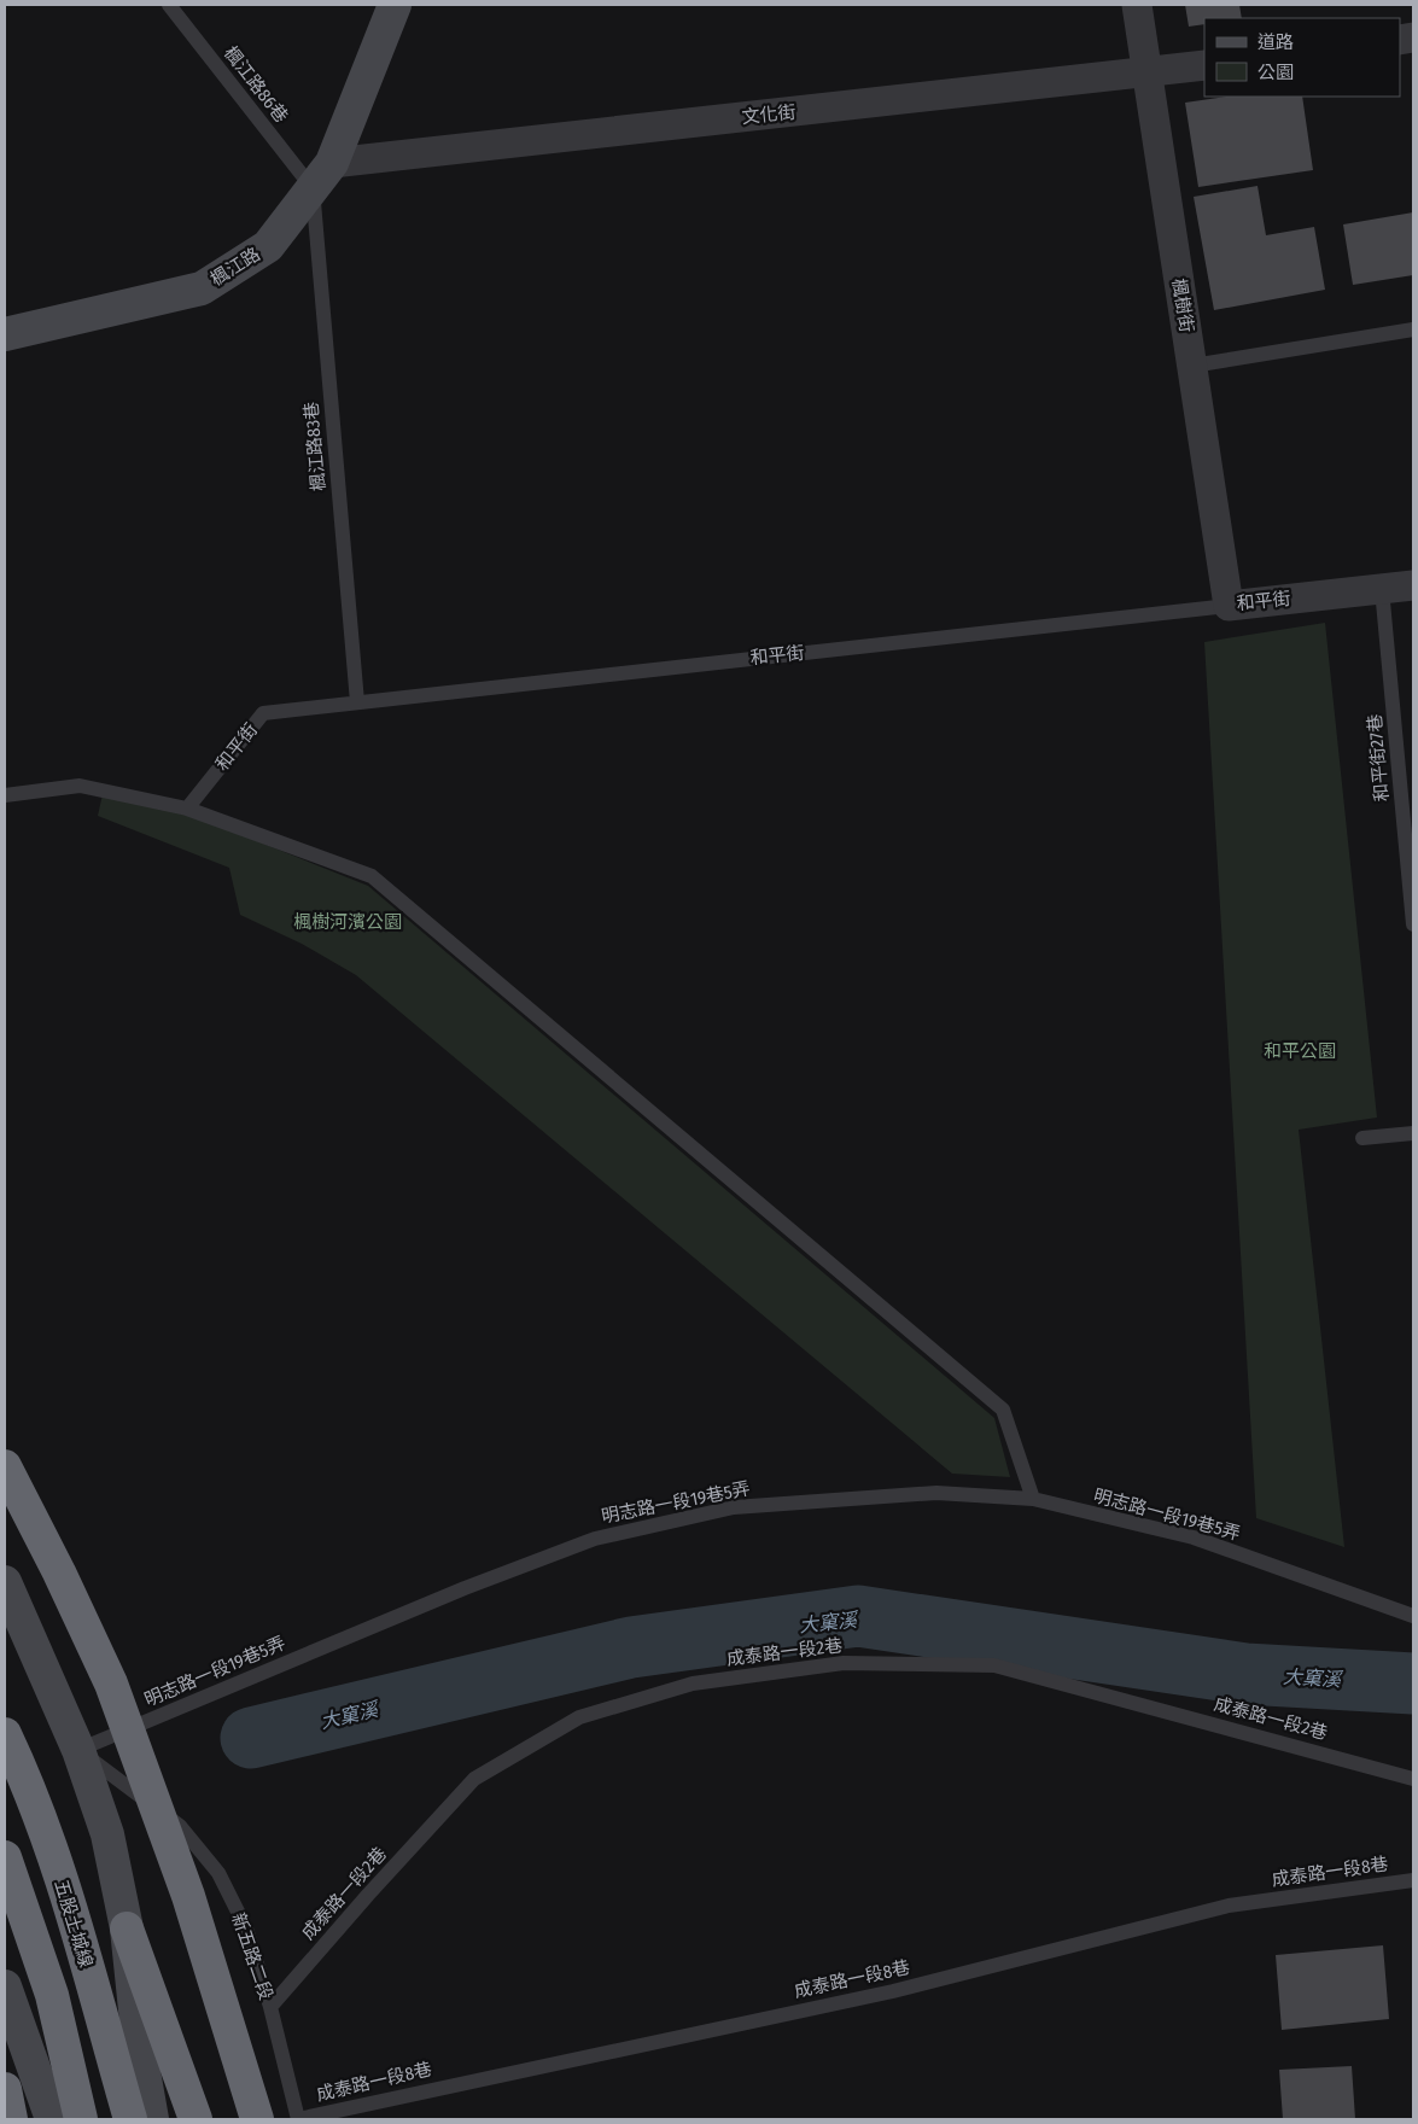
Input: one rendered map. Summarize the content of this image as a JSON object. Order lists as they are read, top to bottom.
{
  "streets": {
    "highway": ["五股土城線"],
    "main road": ["楓江路", "新五路二段"],
    "street": ["文化街", "楓樹街", "和平街"],
    "lane": [
      "楓江路86巷",
      "楓江路83巷",
      "和平街27巷",
      "明志路一段19巷5弄",
      "成泰路一段2巷",
      "成泰路一段8巷"
    ]
  },
  "crossings": [
    ["楓江路86巷", "文化街"],
    ["楓江路86巷", "楓江路"],
    ["楓江路86巷", "楓江路83巷"],
    ["文化街", "楓江路"],
    ["文化街", "楓樹街"],
    ["文化街", "楓江路83巷"],
    ["楓江路", "楓江路83巷"],
    ["楓樹街", "和平街"],
    ["楓江路83巷", "和平街"],
    ["和平街", "和平街27巷"],
    ["明志路一段19巷5弄", "新五路二段"],
    ["成泰路一段2巷", "新五路二段"],
    ["成泰路一段8巷", "新五路二段"]
  ],
  "water": ["大窠溪"],
  "parks": ["楓樹河濱公園", "和平公園"],
  "legend": ["道路", "公園"]
}
